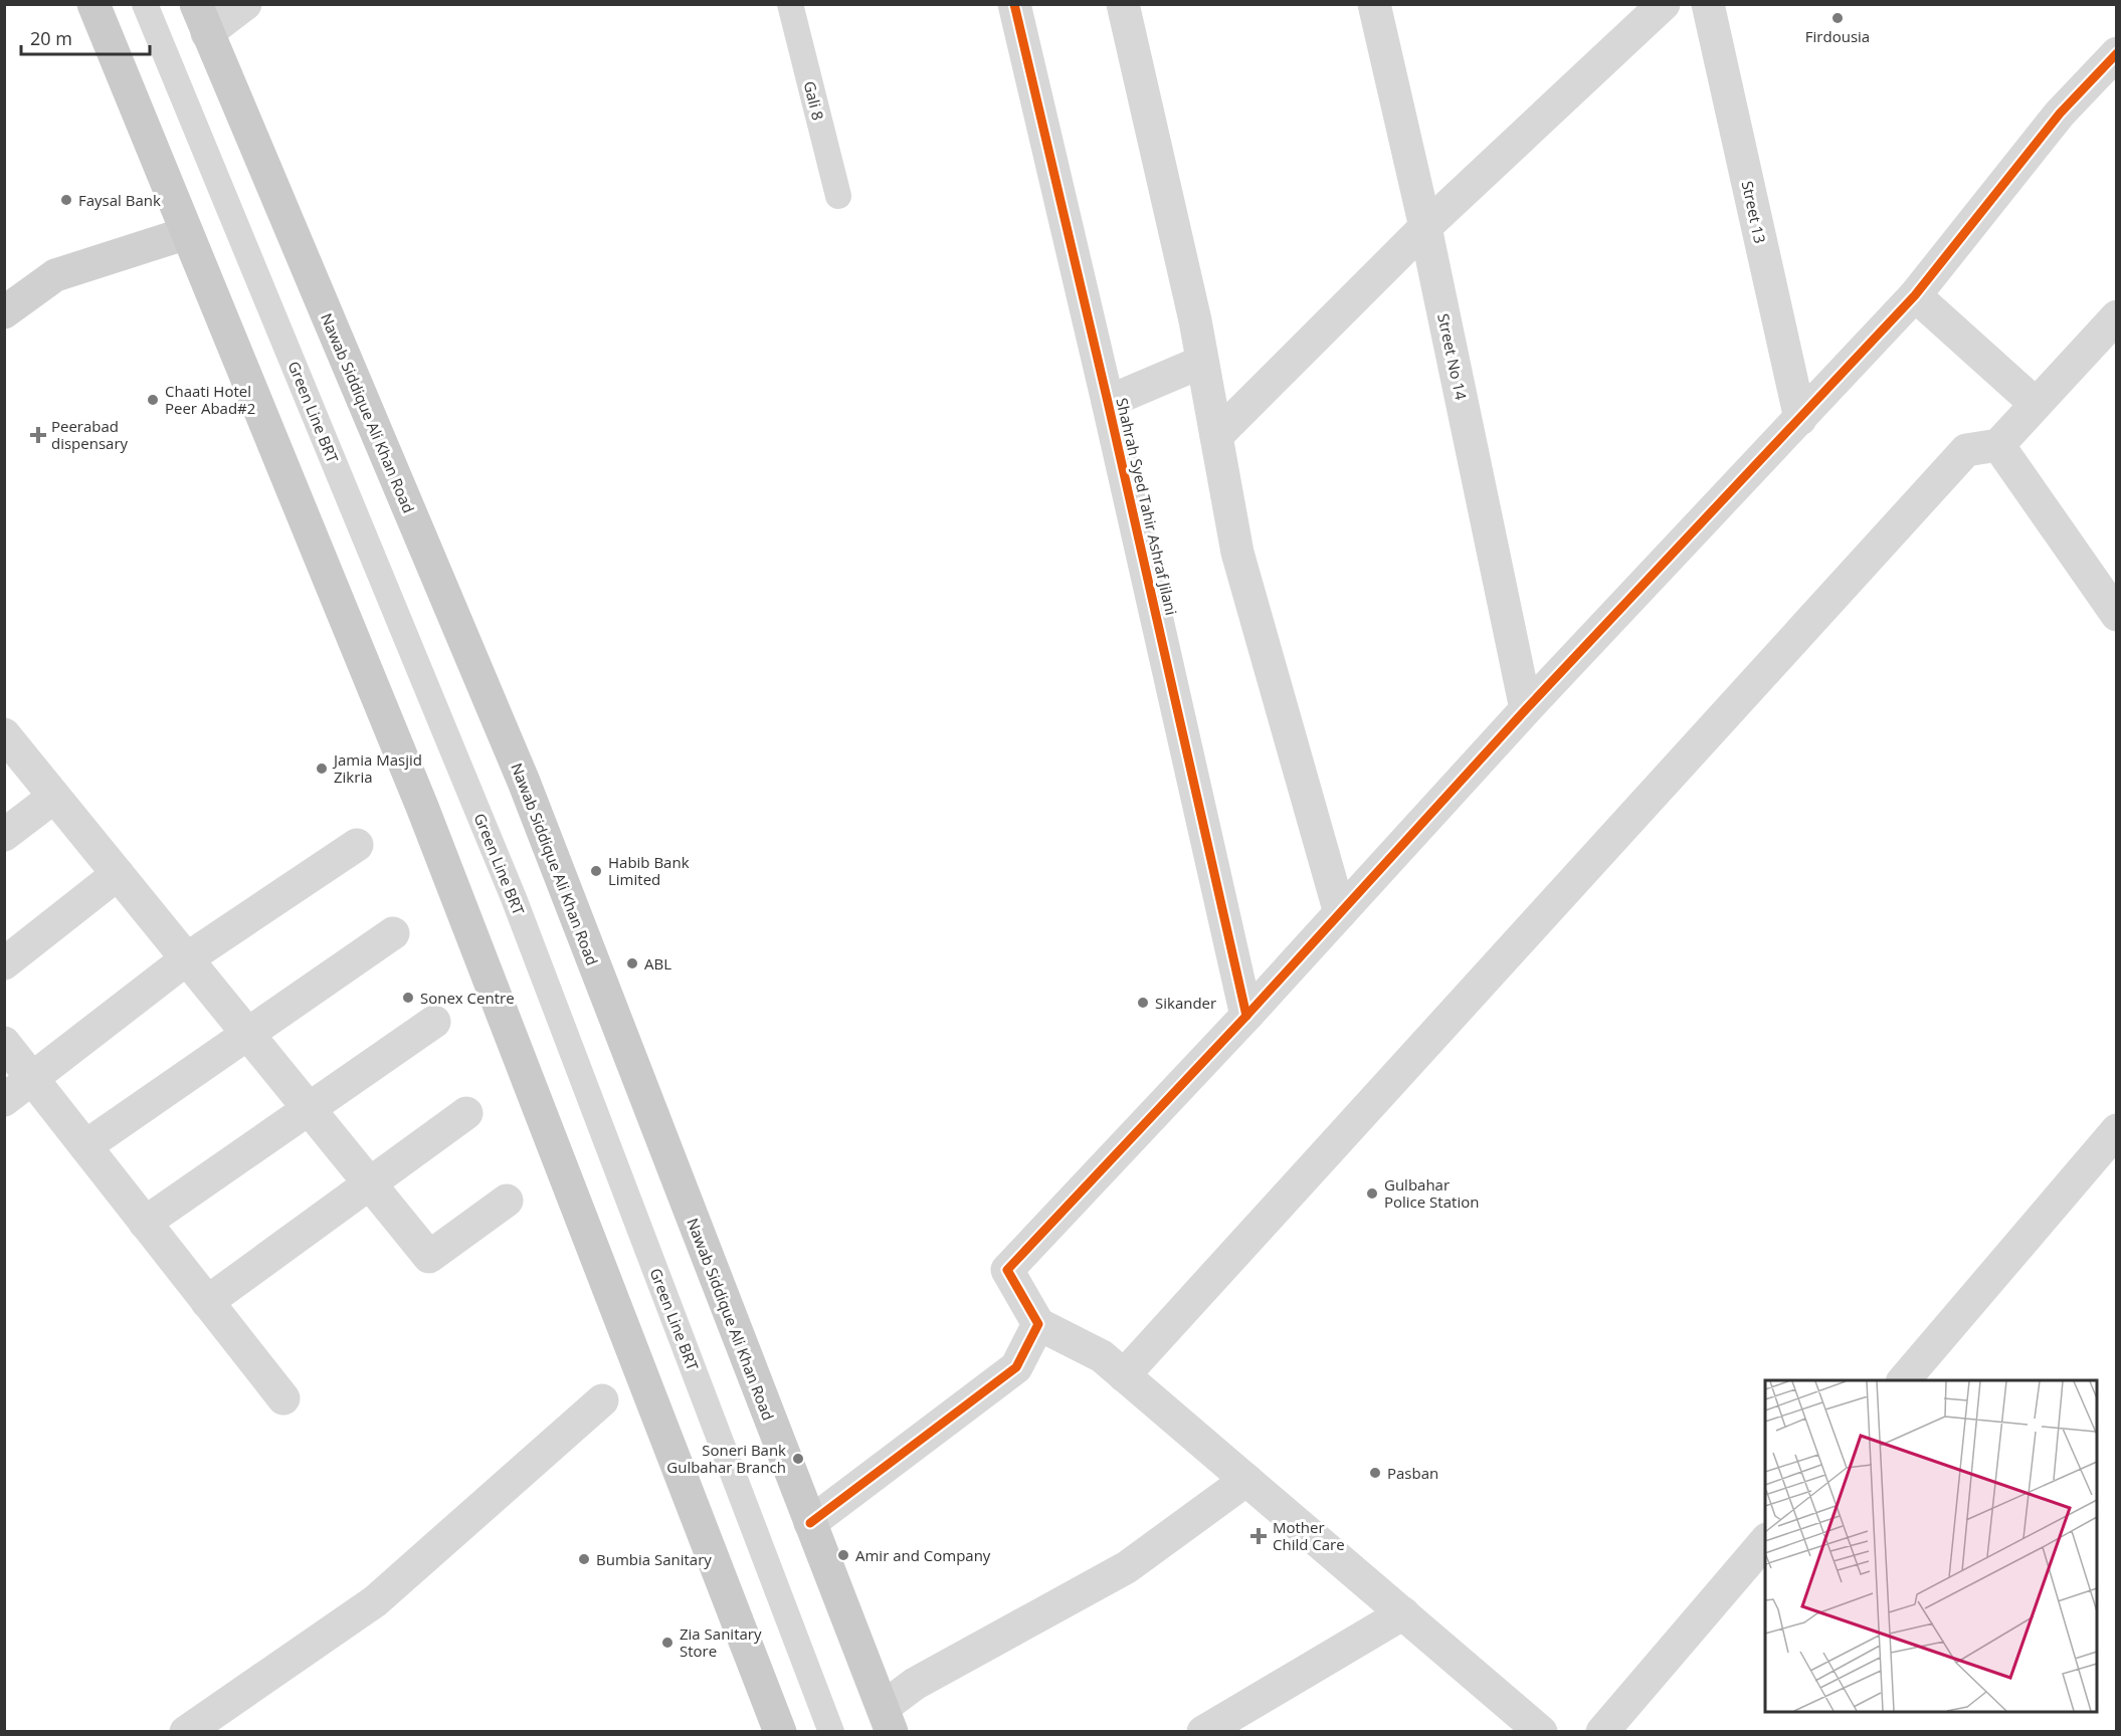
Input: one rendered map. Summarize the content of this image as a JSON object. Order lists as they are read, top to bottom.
{
  "streets": {
    "main road": ["Nawab Siddique Ali Khan Road"],
    "street": ["Street 13", "Street No 14", "Shahrah Syed Tahir Ashraf Jilani"],
    "lane": ["Gali 8", "Green Line BRT"]
  },
  "places": {
    "other": [
      "Firdousia",
      "Faysal Bank",
      "Chaati Hotel Peer Abad#2",
      "Jamia Masjid Zikria",
      "Habib Bank Limited",
      "ABL",
      "Sonex Centre",
      "Sikander",
      "Gulbahar Police Station",
      "Soneri Bank Gulbahar Branch",
      "Pasban",
      "Amir and Company",
      "Bumbia Sanitary",
      "Zia Sanitary Store"
    ],
    "health": ["Peerabad dispensary", "Mother Child Care"]
  },
  "scale_bar": "20 m"
}
